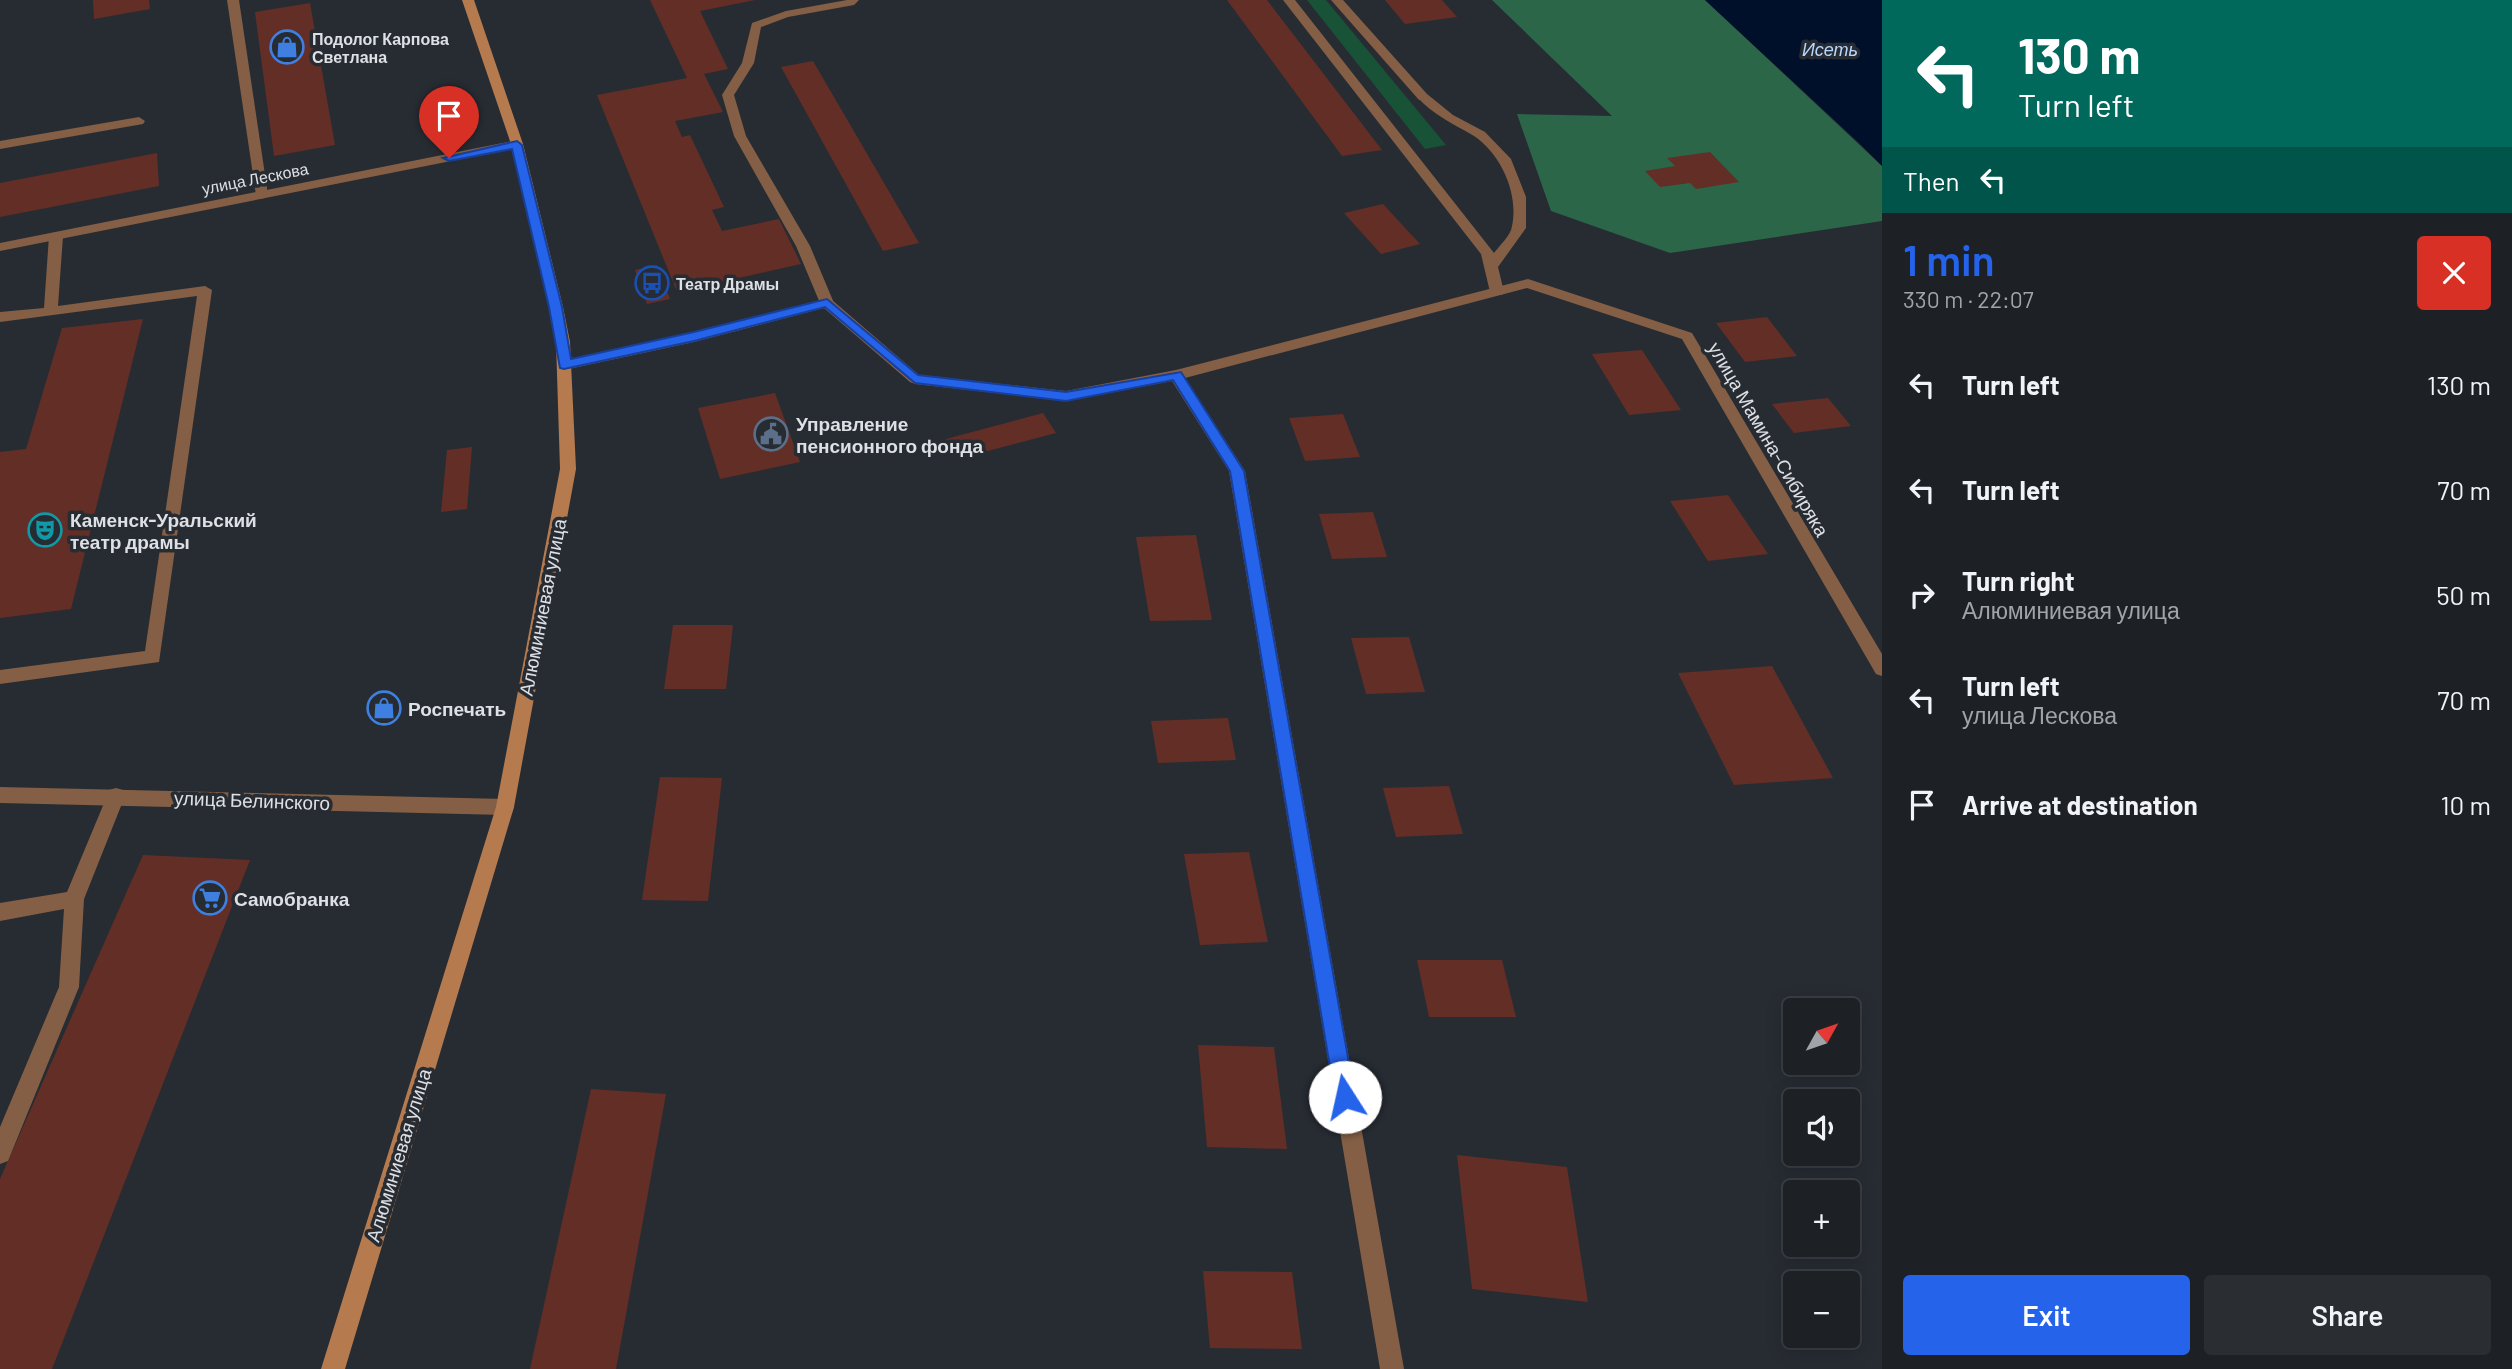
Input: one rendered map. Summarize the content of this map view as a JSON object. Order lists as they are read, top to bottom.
{
  "streets": {
    "main road": ["Алюминиевая улица"],
    "street": ["улица Лескова", "улица Мамина-Сибиряка", "улица Белинского"]
  },
  "crossings": [
    ["улица Лескова", "Алюминиевая улица"],
    ["Алюминиевая улица", "улица Белинского"]
  ],
  "water": ["Исеть"],
  "places": {
    "shop": ["Подолог Карпова Светлана", "Роспечать"],
    "bus stop": ["Театр Драмы"],
    "public building": ["Управление пенсионного фонда"],
    "theatre": ["Каменск-Уральский театр драмы"],
    "supermarket": ["Самобранка"]
  },
  "north": "top right",
  "page": {
    "turn": ["130 m", "Turn left"],
    "then": "Then",
    "heading": ["1 min", "330 m · 22:07"],
    "list": [
      {
        "name": "Turn left",
        "value": "130 m"
      },
      {
        "name": "Turn left",
        "value": "70 m"
      },
      {
        "name": "Turn right",
        "note": "Алюминиевая улица",
        "value": "50 m"
      },
      {
        "name": "Turn left",
        "note": "улица Лескова",
        "value": "70 m"
      },
      {
        "name": "Arrive at destination",
        "value": "10 m"
      }
    ],
    "map_buttons": ["+", "−"],
    "buttons": ["Exit", "Share"]
  }
}
